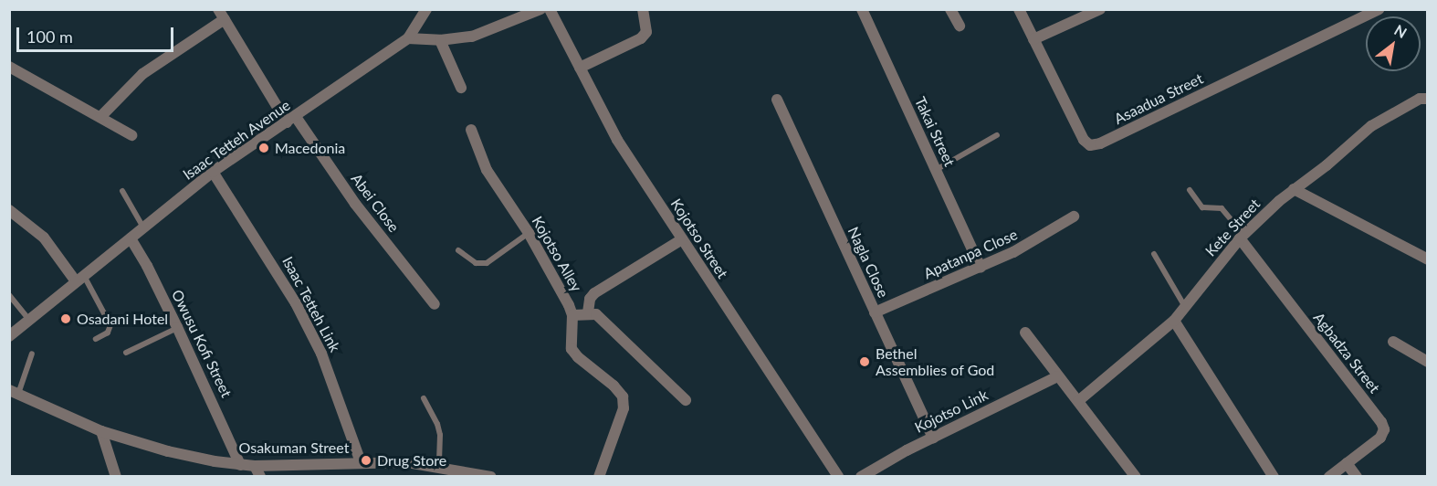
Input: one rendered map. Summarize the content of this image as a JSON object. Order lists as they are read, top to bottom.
{
  "streets": {
    "street": [
      "Asaadua Street",
      "Takai Street",
      "Isaac Tetteh Avenue",
      "Abei Close",
      "Kete Street",
      "Kojotso Street",
      "Kojotso Alley",
      "Apatanpa Close",
      "Nagla Close",
      "Isaac Tetteh Link",
      "Owusu Kofi Street",
      "Agbadza Street",
      "Kojotso Link",
      "Osakuman Street"
    ]
  },
  "crossings": [
    ["Takai Street", "Apatanpa Close"],
    ["Isaac Tetteh Avenue", "Abei Close"],
    ["Isaac Tetteh Avenue", "Isaac Tetteh Link"],
    ["Isaac Tetteh Avenue", "Owusu Kofi Street"],
    ["Kete Street", "Agbadza Street"],
    ["Apatanpa Close", "Nagla Close"],
    ["Nagla Close", "Kojotso Link"],
    ["Isaac Tetteh Link", "Osakuman Street"],
    ["Owusu Kofi Street", "Osakuman Street"]
  ],
  "places": [
    "Macedonia",
    "Osadani Hotel",
    "Bethel Assemblies of God",
    "Drug Store"
  ],
  "scale_bar": "100 m",
  "north": "top right"
}
